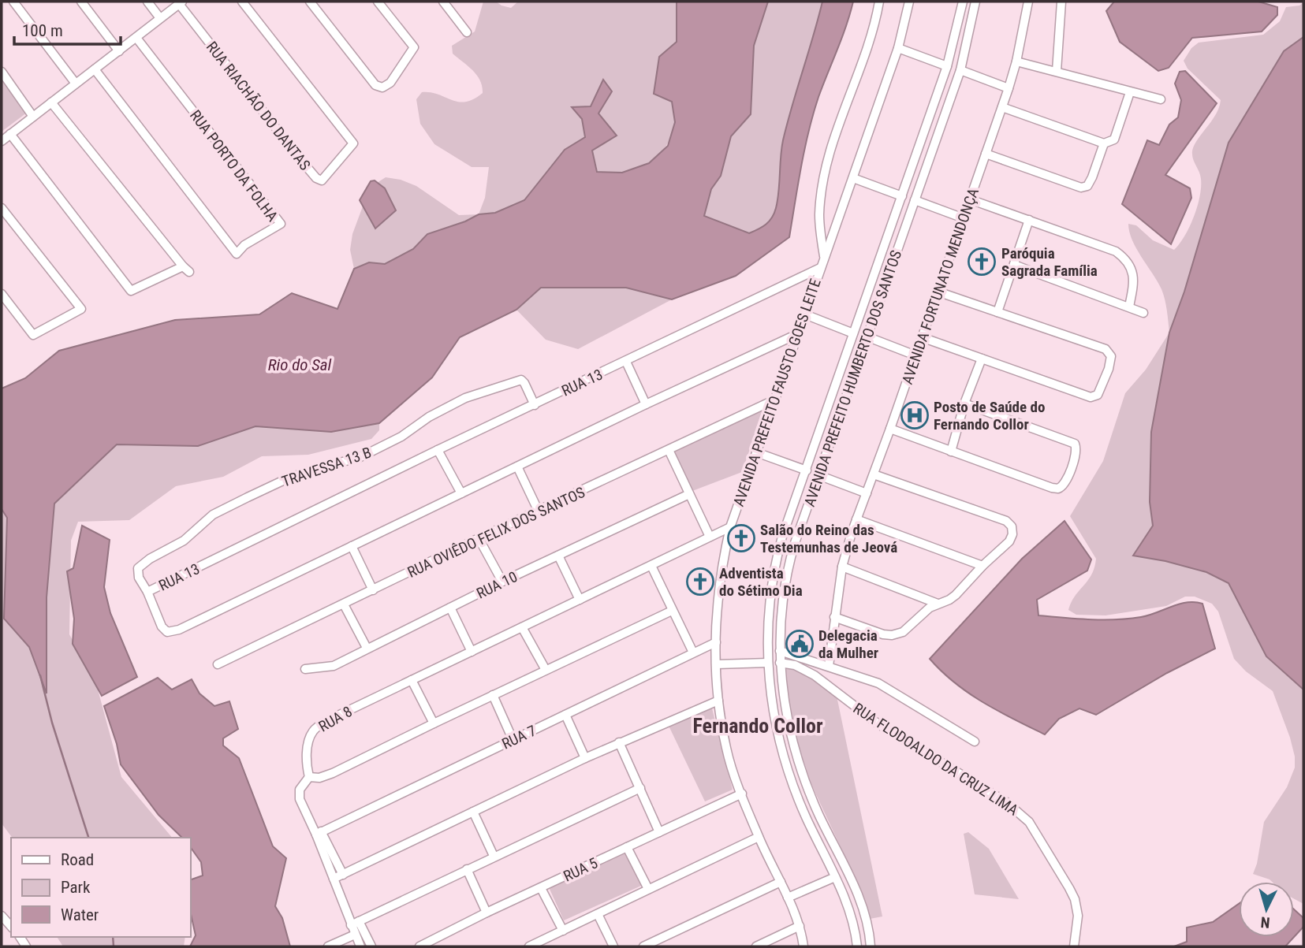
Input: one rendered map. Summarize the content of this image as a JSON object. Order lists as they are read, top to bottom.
{
  "streets": {
    "street": [
      "RUA RIACHÃO DO DANTAS",
      "RUA PORTO DA FOLHA",
      "AVENIDA FORTUNATO MENDONÇA",
      "AVENIDA PREFEITO HUMBERTO DOS SANTOS",
      "RUA 13",
      "AVENIDA PREFEITO FAUSTO GOES LEITE",
      "TRAVESSA 13 B",
      "RUA OVIÊDO FELIX DOS SANTOS",
      "RUA 10",
      "RUA 8",
      "RUA 7",
      "RUA FLODOALDO DA CRUZ LIMA",
      "RUA 5"
    ]
  },
  "crossings": [
    ["AVENIDA PREFEITO HUMBERTO DOS SANTOS", "RUA FLODOALDO DA CRUZ LIMA"],
    ["RUA 13", "AVENIDA PREFEITO FAUSTO GOES LEITE"],
    ["RUA 13", "TRAVESSA 13 B"],
    ["AVENIDA PREFEITO FAUSTO GOES LEITE", "RUA OVIÊDO FELIX DOS SANTOS"],
    ["AVENIDA PREFEITO FAUSTO GOES LEITE", "RUA 8"],
    ["AVENIDA PREFEITO FAUSTO GOES LEITE", "RUA 7"],
    ["AVENIDA PREFEITO FAUSTO GOES LEITE", "RUA 5"],
    ["RUA 8", "RUA 7"]
  ],
  "districts": ["Fernando Collor"],
  "water": ["Rio do Sal"],
  "places": {
    "church": ["Paróquia Sagrada Família", "Salão do Reino das Testemunhas de Jeová", "Adventista do Sétimo Dia"],
    "hospital": ["Posto de Saúde do Fernando Collor"],
    "public building": ["Delegacia da Mulher"]
  },
  "legend": ["Road", "Park", "Water"],
  "scale_bar": "100 m",
  "north": "bottom"
}
